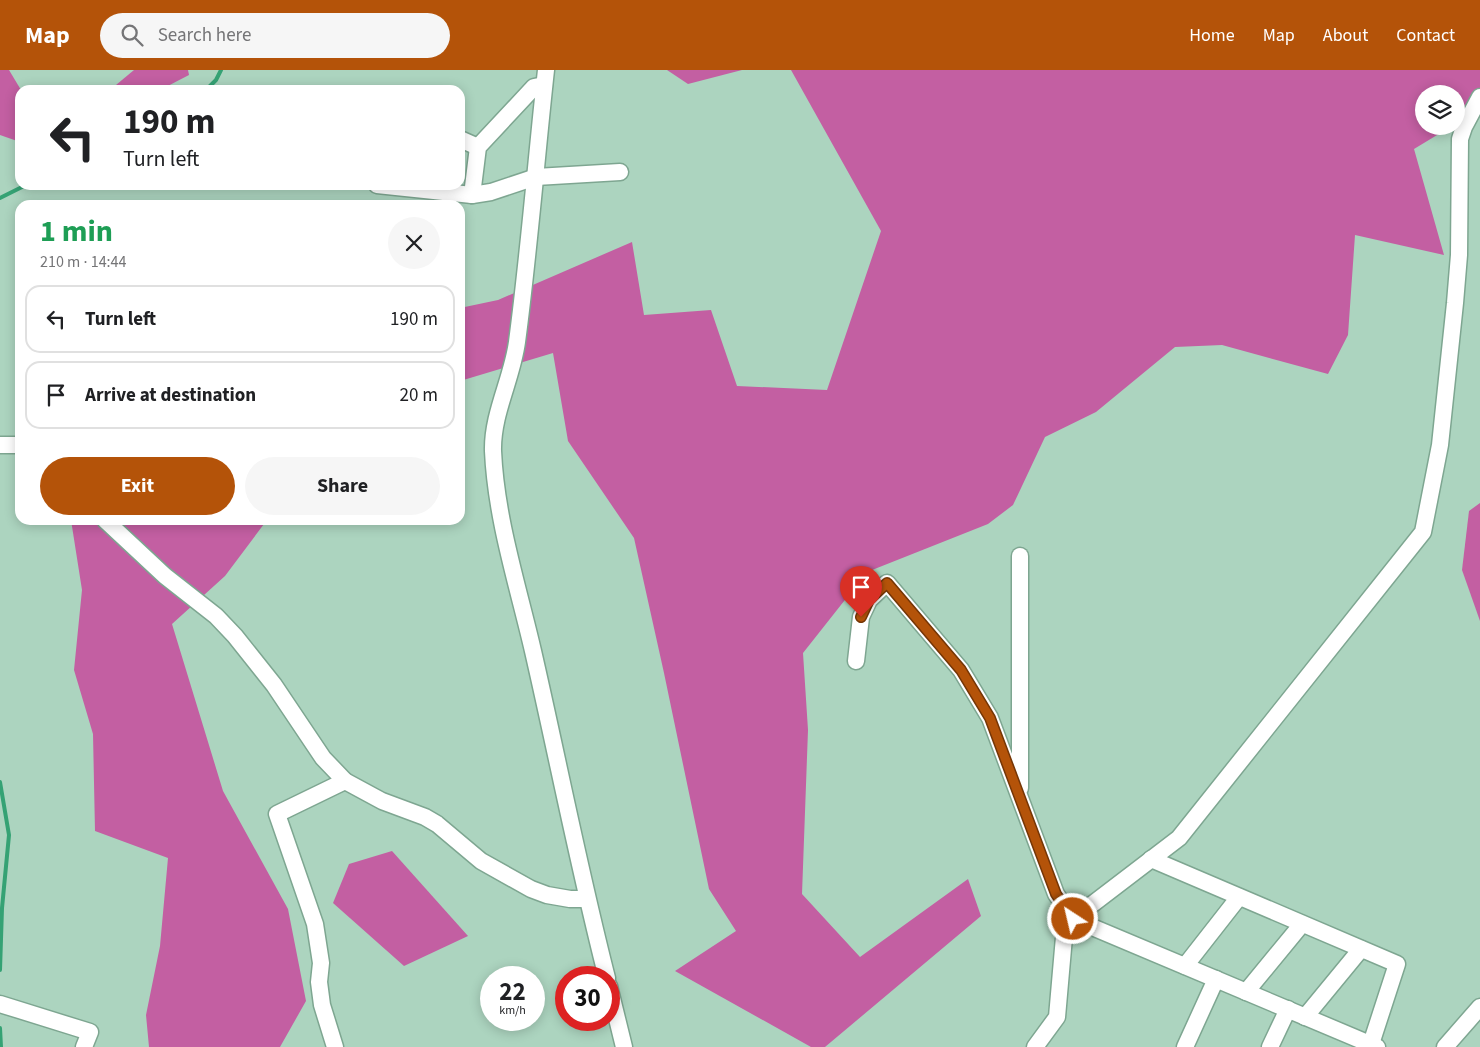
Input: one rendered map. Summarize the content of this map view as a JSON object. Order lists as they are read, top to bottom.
{
  "page": {
    "header": "Map",
    "search": "Search here",
    "nav": [
      "Home",
      "Map",
      "About",
      "Contact"
    ],
    "turn": ["190 m", "Turn left"],
    "heading": ["1 min", "210 m · 14:44"],
    "list": [
      {
        "name": "Turn left",
        "value": "190 m"
      },
      {
        "name": "Arrive at destination",
        "value": "20 m"
      }
    ],
    "buttons": ["Exit", "Share"],
    "speed": "22 km/h",
    "limit": "30"
  }
}
